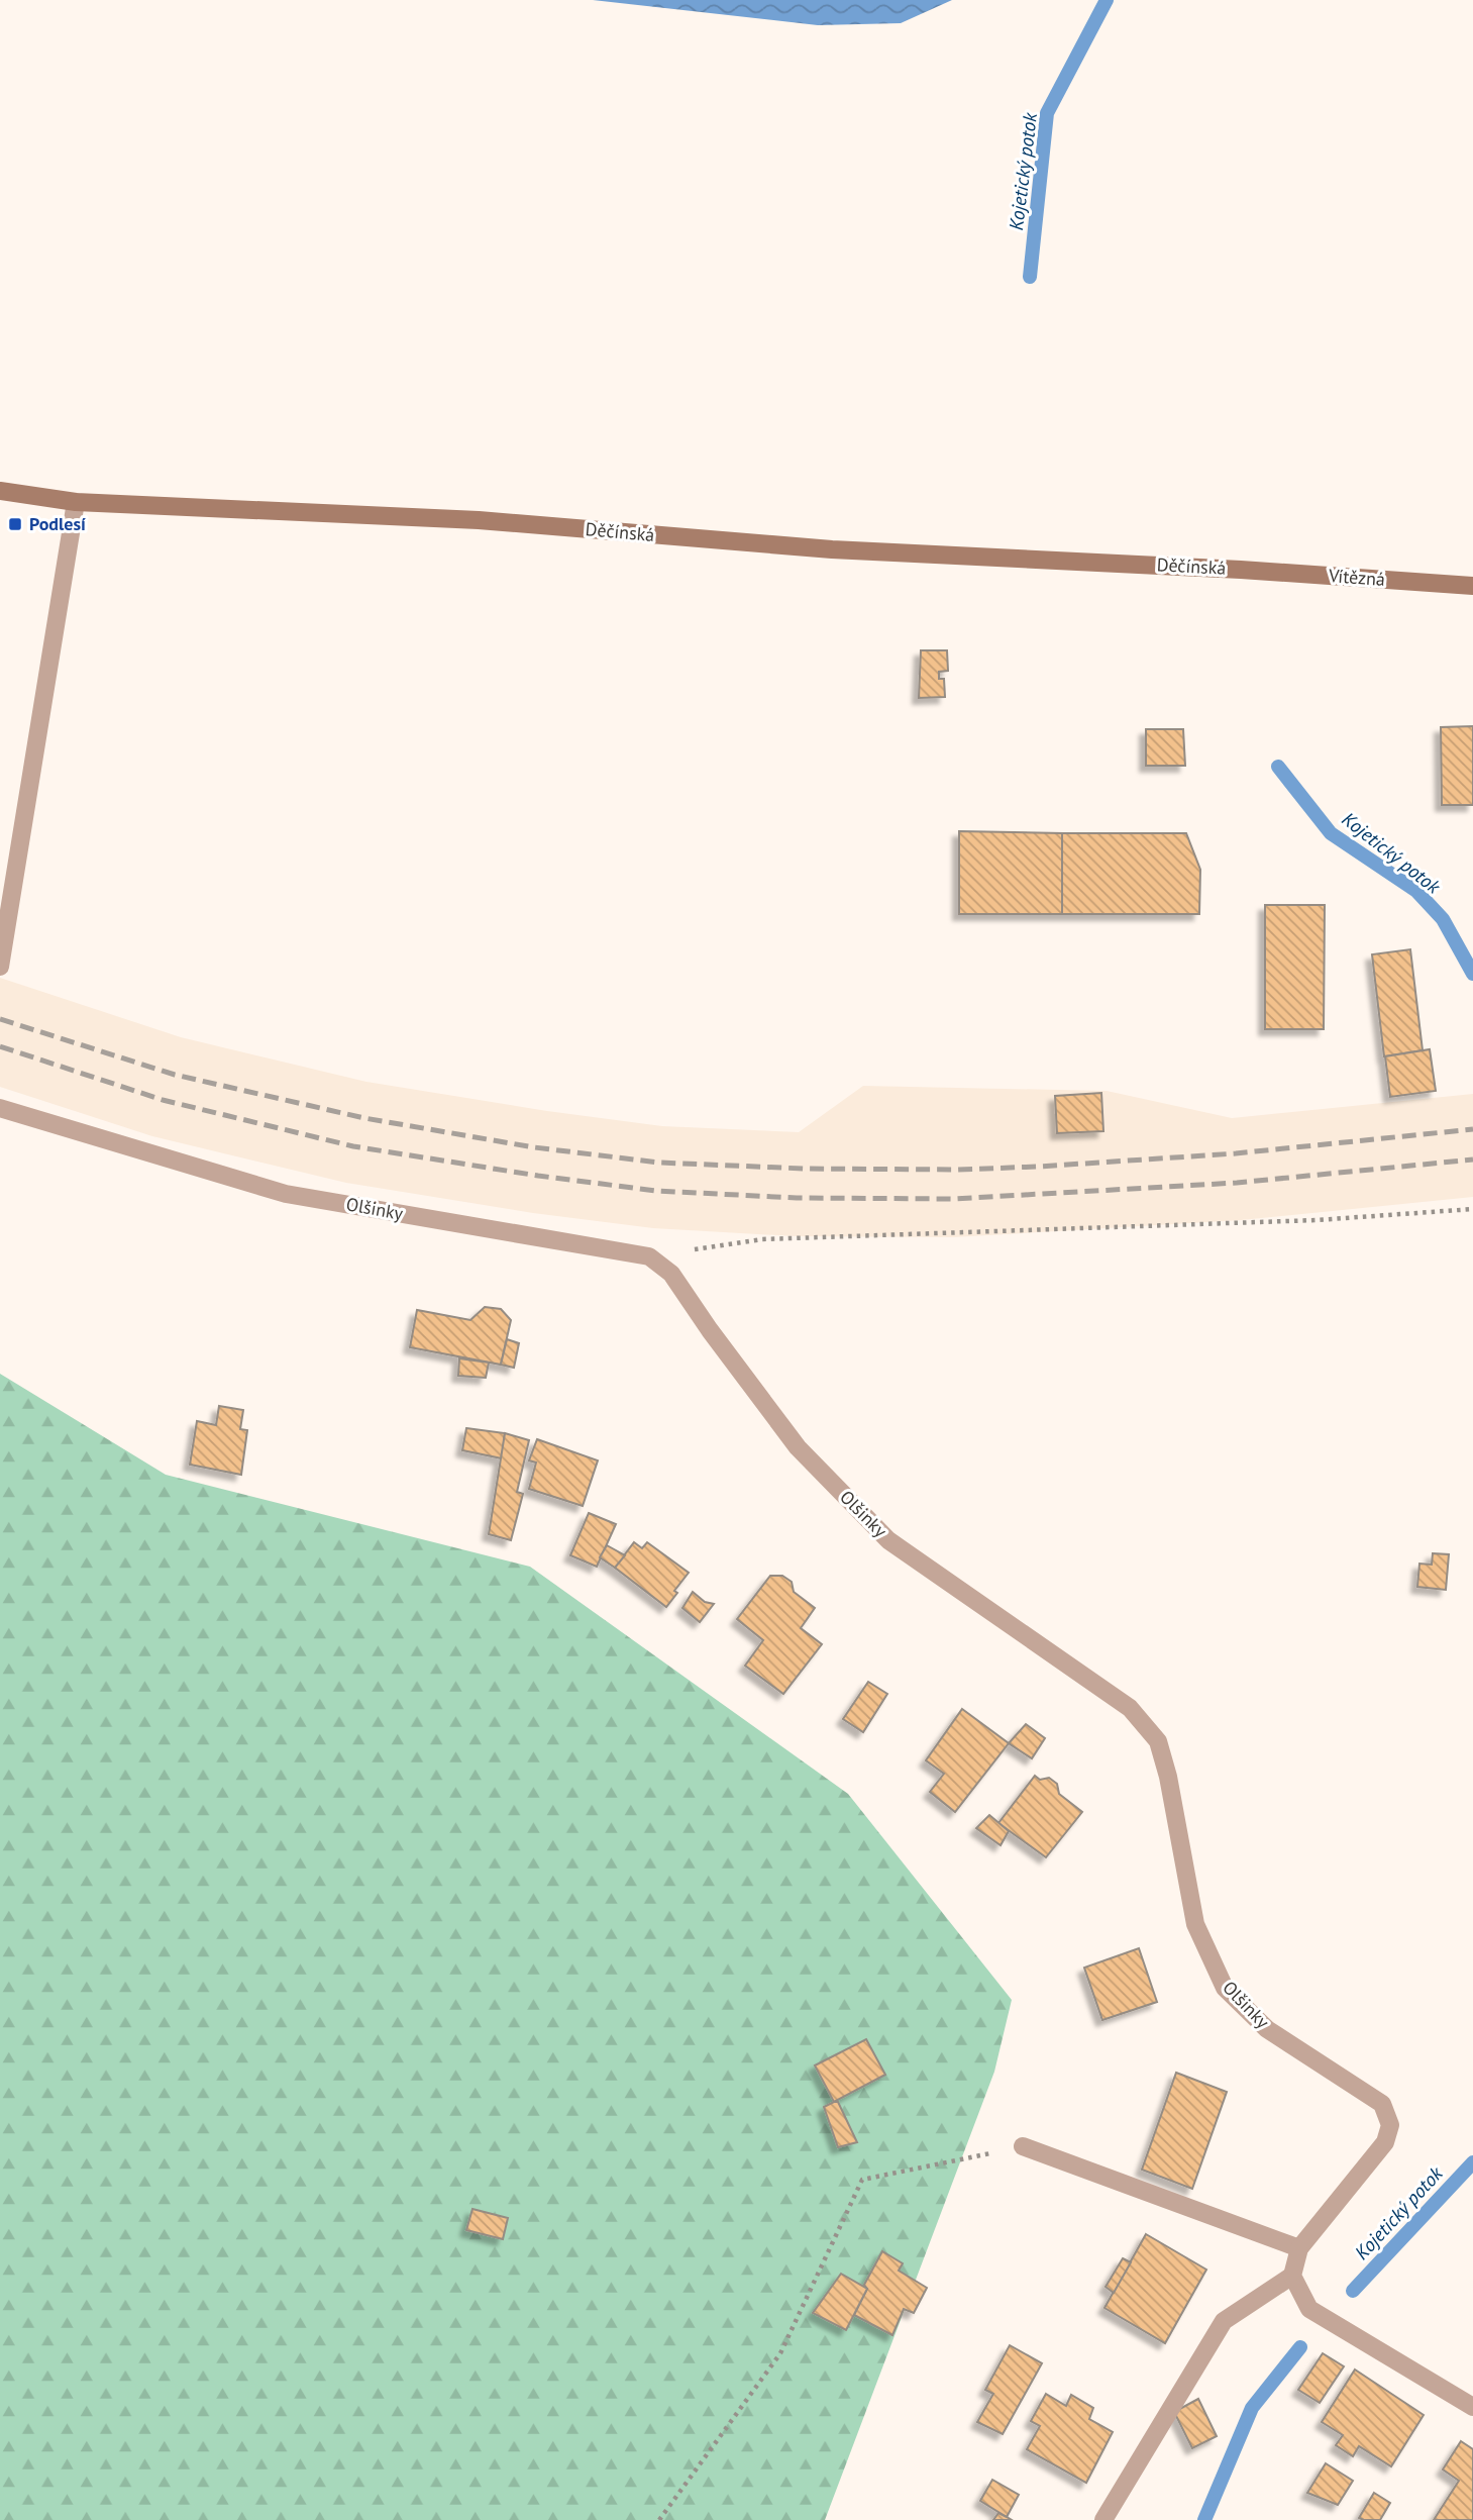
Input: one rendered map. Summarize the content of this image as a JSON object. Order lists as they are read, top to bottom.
{
  "streets": {
    "main road": ["Děčínská", "Vítězná"],
    "street": ["Olšinky"]
  },
  "crossings": [
    ["Děčínská", "Vítězná"]
  ],
  "water": ["Kojetický potok"],
  "places": {
    "transit": ["Podlesí"]
  }
}
